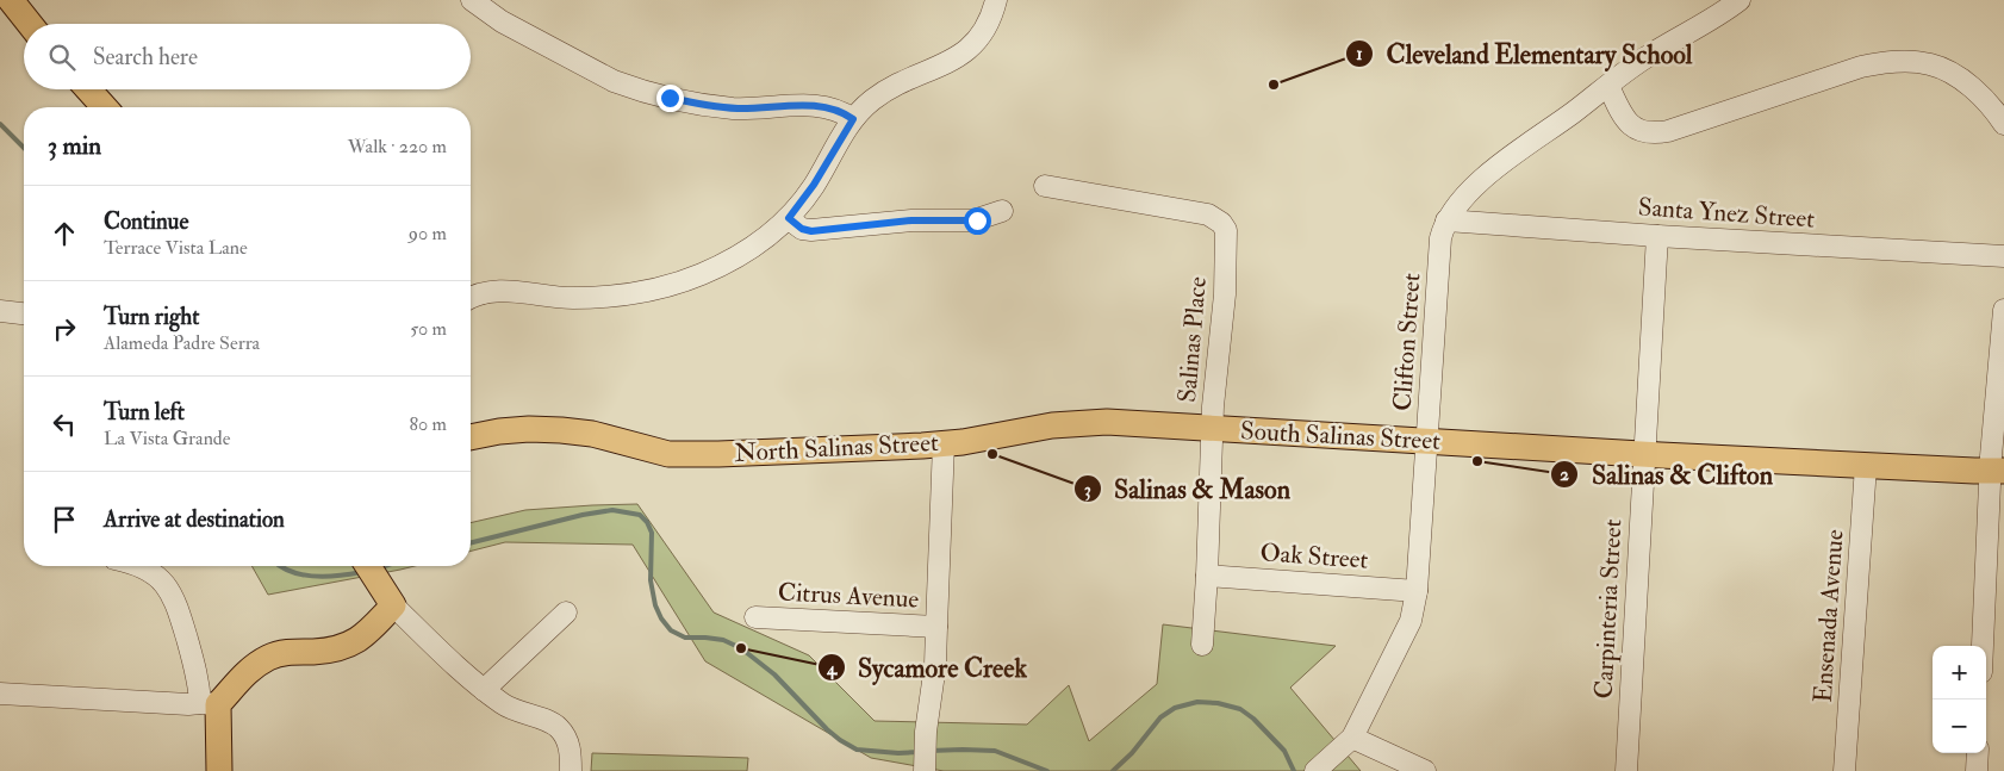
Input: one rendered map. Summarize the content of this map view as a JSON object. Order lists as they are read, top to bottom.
{
  "streets": {
    "main road": ["South Salinas Street", "North Salinas Street"],
    "street": [
      "Santa Ynez Street",
      "Salinas Place",
      "Clifton Street",
      "Oak Street",
      "Citrus Avenue",
      "Carpinteria Street",
      "Ensenada Avenue"
    ]
  },
  "crossings": [
    ["Santa Ynez Street", "Clifton Street"],
    ["Santa Ynez Street", "Carpinteria Street"],
    ["Salinas Place", "South Salinas Street"],
    ["Salinas Place", "North Salinas Street"],
    ["Salinas Place", "Oak Street"],
    ["Clifton Street", "South Salinas Street"],
    ["Clifton Street", "Oak Street"],
    ["South Salinas Street", "North Salinas Street"],
    ["South Salinas Street", "Carpinteria Street"],
    ["South Salinas Street", "Ensenada Avenue"]
  ],
  "places": [
    "Cleveland Elementary School",
    "Salinas & Mason",
    "Salinas & Clifton",
    "Sycamore Creek"
  ],
  "page": {
    "search": "Search here",
    "heading": ["3 min", "Walk · 220 m"],
    "list": [
      ["Continue", "Terrace Vista Lane", "90 m"],
      ["Turn right", "Alameda Padre Serra", "50 m"],
      ["Turn left", "La Vista Grande", "80 m"],
      "Arrive at destination"
    ],
    "map_buttons": ["+", "−"]
  }
}
